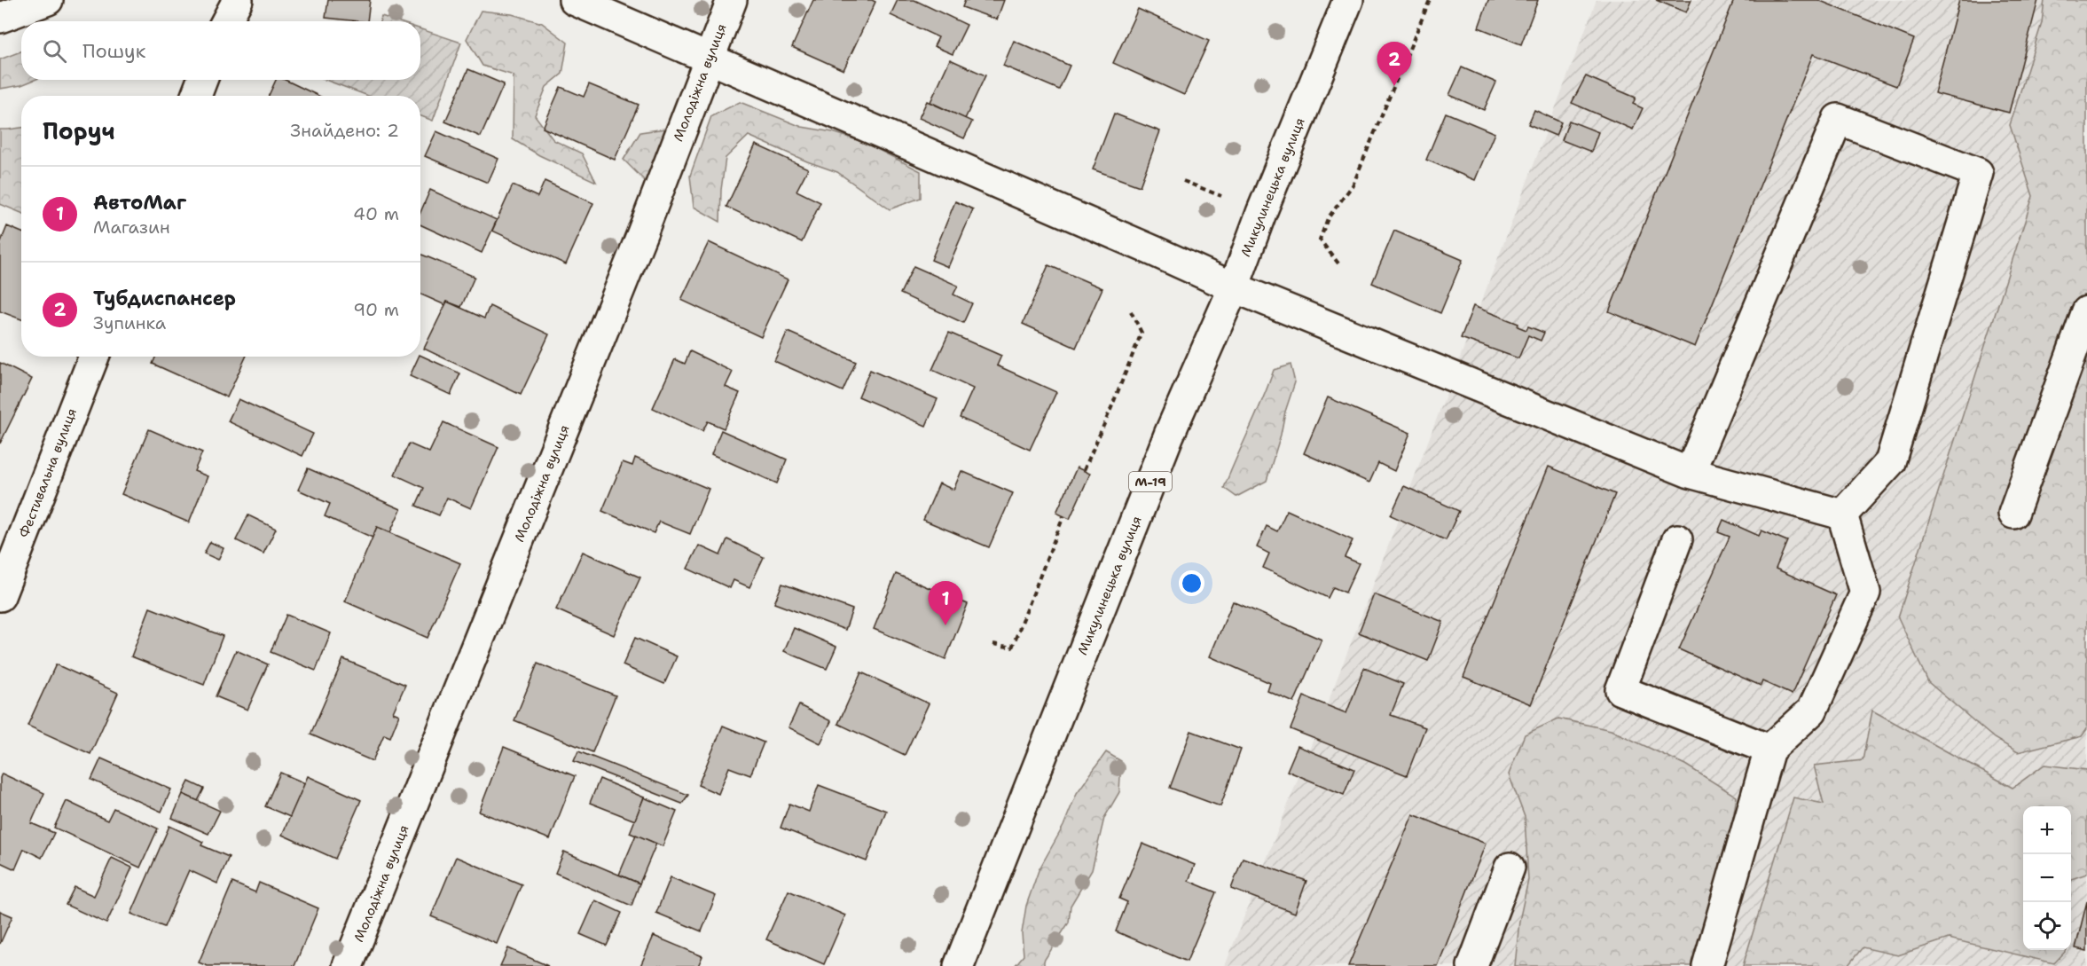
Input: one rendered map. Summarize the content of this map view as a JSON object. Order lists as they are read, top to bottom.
{
  "streets": {
    "main road": [
      "Молодіжна вулиця",
      "Микулинецька вулиця",
      "Фестивальна вулиця",
      "М-19"
    ]
  },
  "page": {
    "search": "Пошук",
    "pins": ["2", "1"],
    "heading": ["Поруч", "Знайдено: 2"],
    "list": [
      {
        "mark": "1",
        "name": "АвтоМаг",
        "note": "Магазин",
        "value": "40 m"
      },
      {
        "mark": "2",
        "name": "Тубдиспансер",
        "note": "Зупинка",
        "value": "90 m"
      }
    ],
    "map_buttons": ["+", "−"]
  }
}
